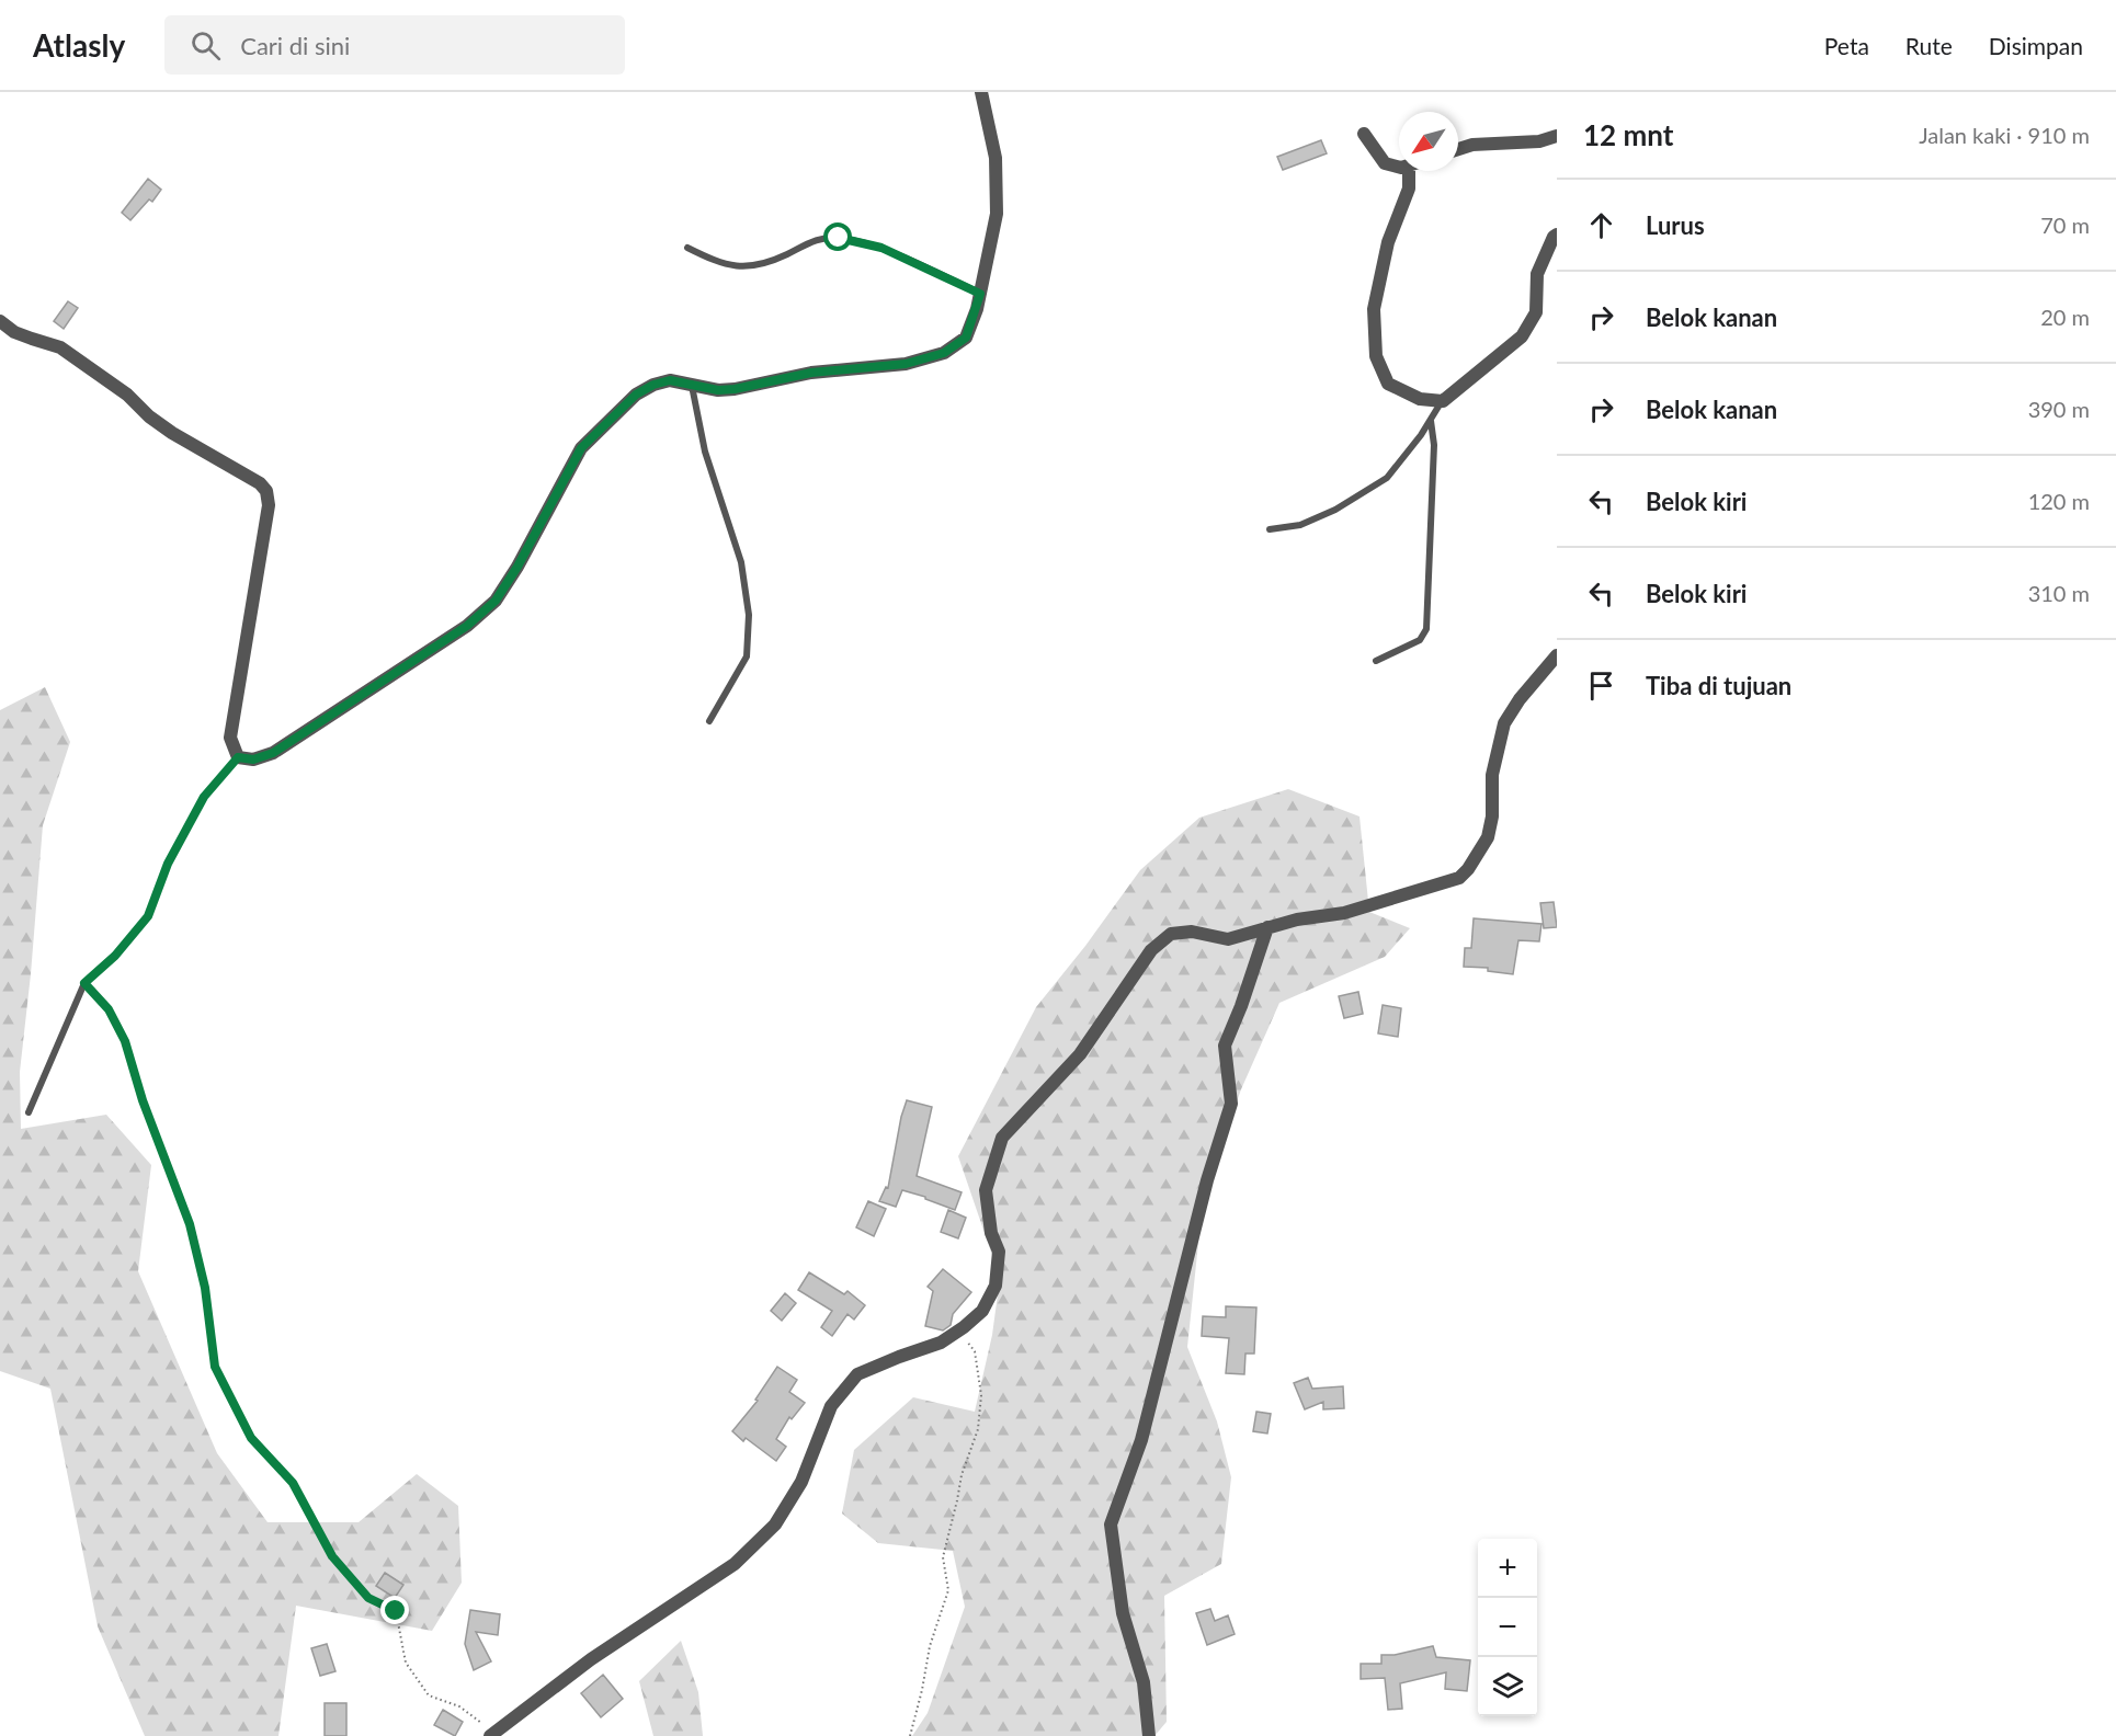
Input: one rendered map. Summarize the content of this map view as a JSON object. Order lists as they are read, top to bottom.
{
  "north": "bottom left",
  "page": {
    "header": "Atlasly",
    "search": "Cari di sini",
    "nav": ["Peta", "Rute", "Disimpan"],
    "heading": ["12 mnt", "Jalan kaki · 910 m"],
    "list": [
      ["Lurus", "70 m"],
      ["Belok kanan", "20 m"],
      ["Belok kanan", "390 m"],
      ["Belok kiri", "120 m"],
      ["Belok kiri", "310 m"],
      "Tiba di tujuan"
    ],
    "map_buttons": ["+", "−"]
  }
}
